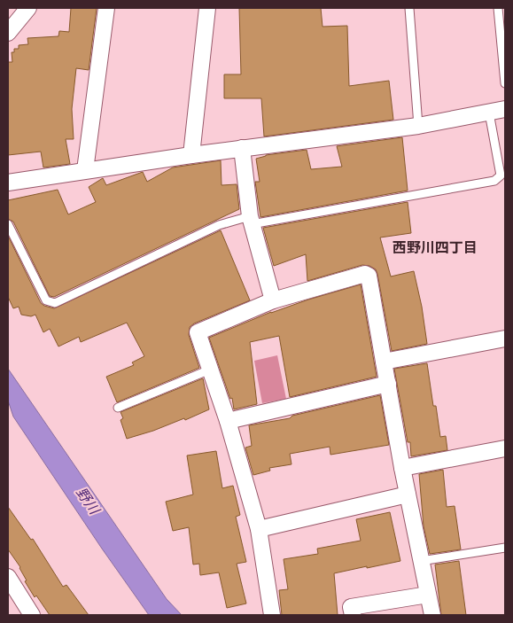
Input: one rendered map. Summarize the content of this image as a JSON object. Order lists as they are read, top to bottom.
{
  "districts": ["西野川四丁目"],
  "water": ["野川"]
}
